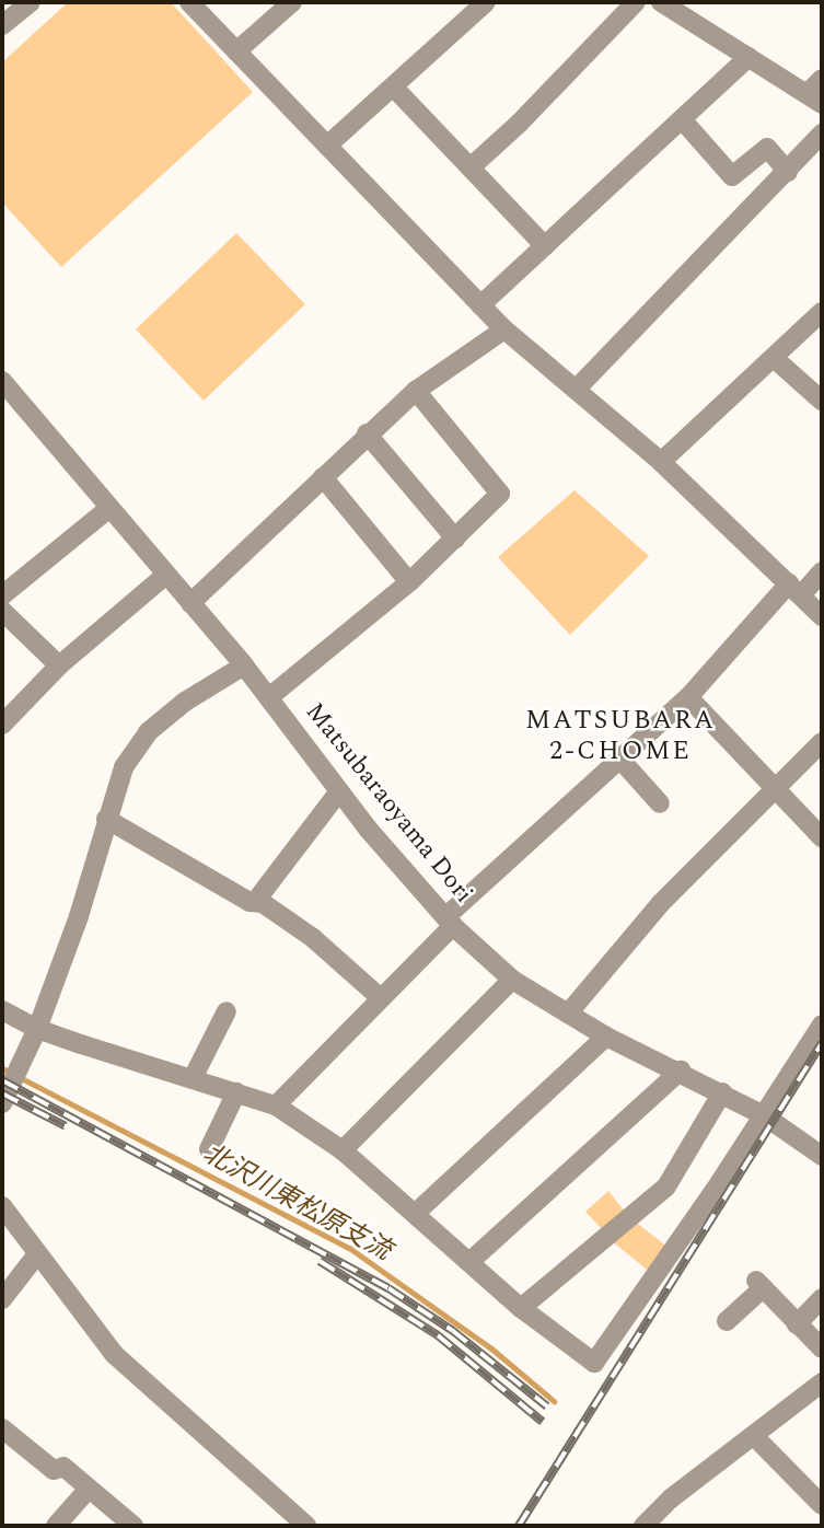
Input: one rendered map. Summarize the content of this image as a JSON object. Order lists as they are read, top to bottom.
{
  "streets": {
    "street": ["Matsubaraoyama Dori"]
  },
  "districts": ["MATSUBARA 2-CHOME"],
  "water": ["北沢川東松原支流"]
}
